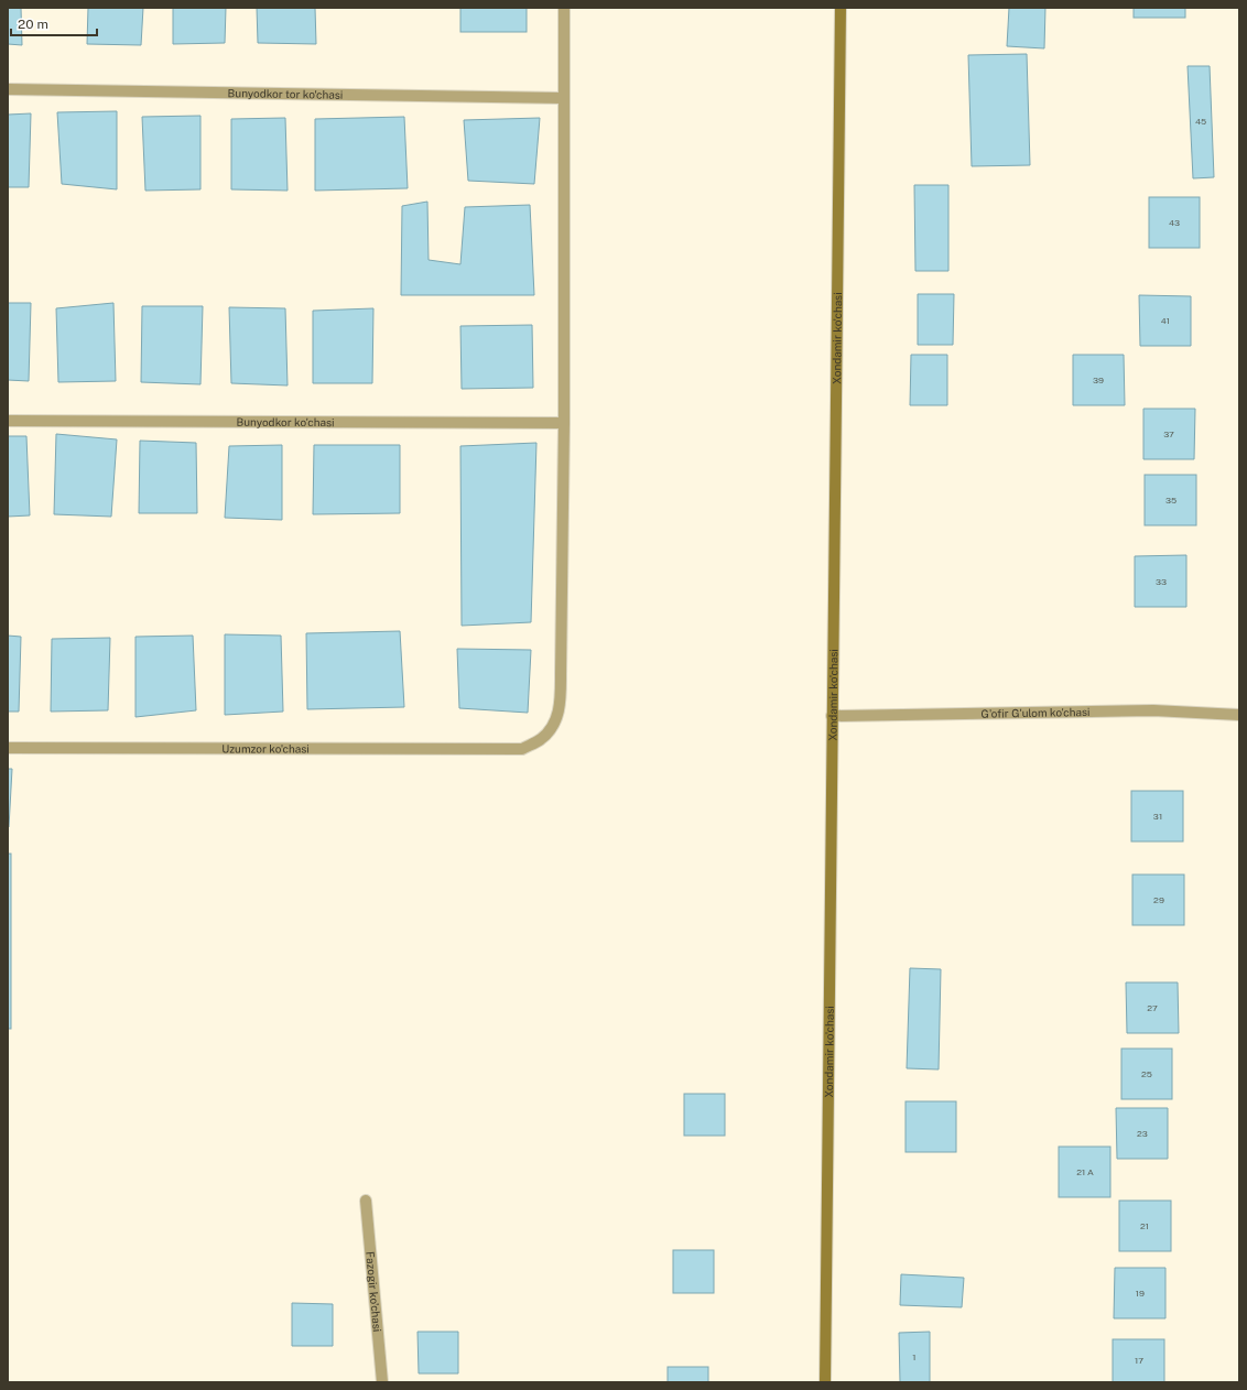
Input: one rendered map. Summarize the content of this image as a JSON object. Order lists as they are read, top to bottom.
{
  "streets": {
    "main road": ["Xondamir ko'chasi"],
    "street": [
      "Bunyodkor tor ko'chasi",
      "Bunyodkor ko'chasi",
      "G'ofir G'ulom ko'chasi",
      "Uzumzor ko'chasi",
      "Fazogir ko'chasi"
    ]
  },
  "crossings": [
    ["Xondamir ko'chasi", "G'ofir G'ulom ko'chasi"],
    ["Bunyodkor ko'chasi", "Uzumzor ko'chasi"]
  ],
  "house_numbers": [
    "45",
    "43",
    "41",
    "39",
    "37",
    "35",
    "33",
    "31",
    "29",
    "27",
    "25",
    "23",
    "21 А",
    "21",
    "19",
    "1",
    "17"
  ],
  "scale_bar": "20 m"
}
